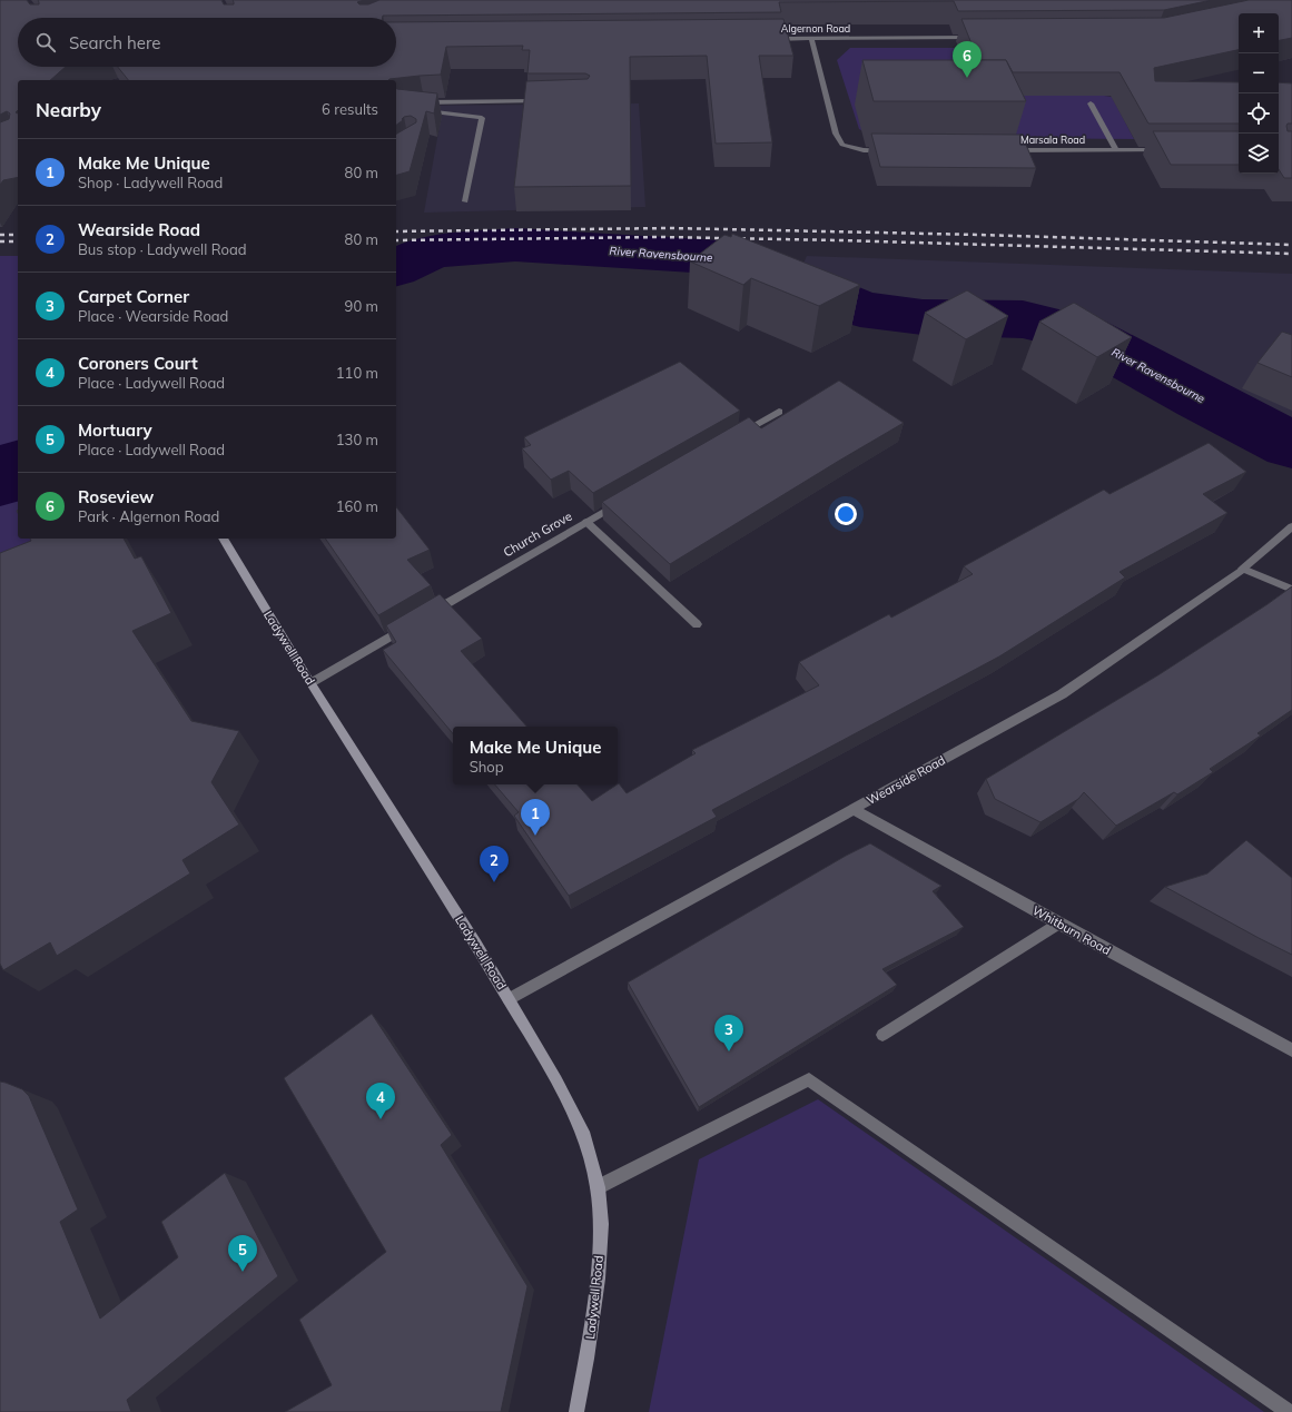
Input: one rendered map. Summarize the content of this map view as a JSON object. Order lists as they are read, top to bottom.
{
  "streets": {
    "main road": ["Ladywell Road"],
    "street": [
      "Algernon Road",
      "Marsala Road",
      "Church Grove",
      "Wearside Road",
      "Whitburn Road"
    ]
  },
  "crossings": [
    ["Ladywell Road", "Wearside Road"],
    ["Wearside Road", "Whitburn Road"]
  ],
  "water": ["River Ravensbourne"],
  "page": {
    "map_buttons": ["+", "−"],
    "search": "Search here",
    "pins": [
      "6",
      "1",
      "2",
      "3",
      "4",
      "5"
    ],
    "heading": ["Nearby", "6 results"],
    "list": [
      {
        "mark": "1",
        "name": "Make Me Unique",
        "note": "Shop · Ladywell Road",
        "value": "80 m"
      },
      {
        "mark": "2",
        "name": "Wearside Road",
        "note": "Bus stop · Ladywell Road",
        "value": "80 m"
      },
      {
        "mark": "3",
        "name": "Carpet Corner",
        "note": "Place · Wearside Road",
        "value": "90 m"
      },
      {
        "mark": "4",
        "name": "Coroners Court",
        "note": "Place · Ladywell Road",
        "value": "110 m"
      },
      {
        "mark": "5",
        "name": "Mortuary",
        "note": "Place · Ladywell Road",
        "value": "130 m"
      },
      {
        "mark": "6",
        "name": "Roseview",
        "note": "Park · Algernon Road",
        "value": "160 m"
      }
    ],
    "popup": ["Make Me Unique", "Shop"]
  }
}
